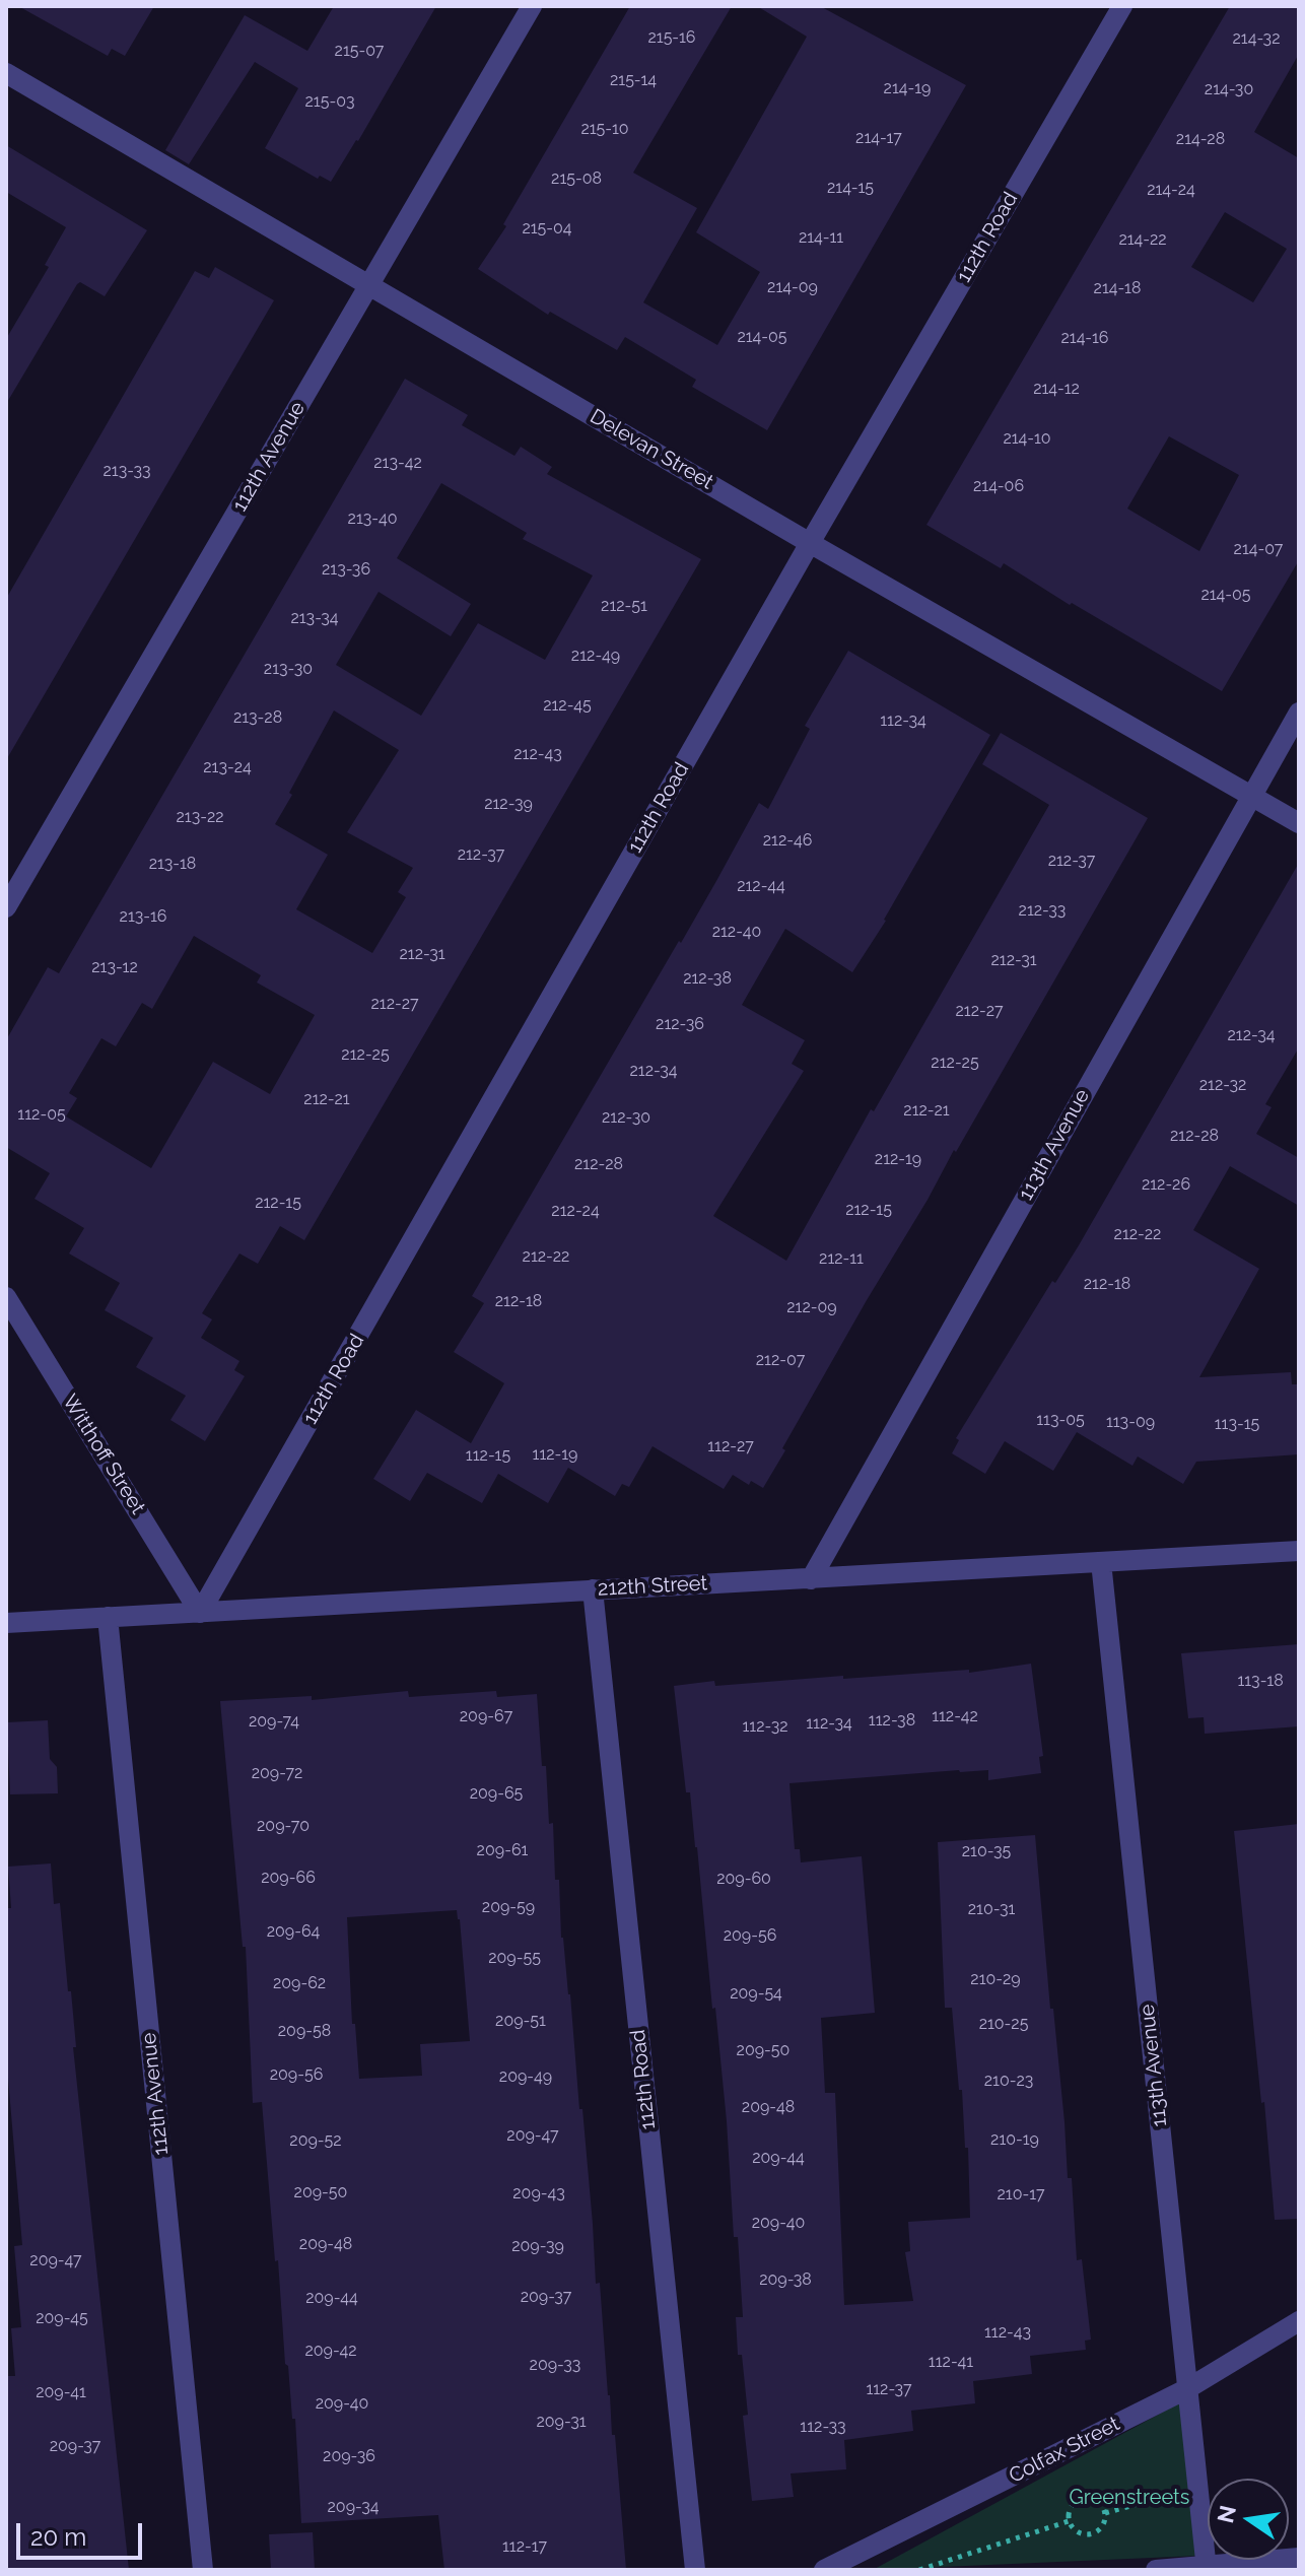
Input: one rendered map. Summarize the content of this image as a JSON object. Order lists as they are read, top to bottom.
{
  "streets": {
    "street": [
      "112th Road",
      "Delevan Street",
      "112th Avenue",
      "113th Avenue",
      "Witthoff Street",
      "212th Street",
      "Colfax Street"
    ]
  },
  "crossings": [
    ["112th Road", "Delevan Street"],
    ["112th Road", "Witthoff Street"],
    ["112th Road", "212th Street"],
    ["Delevan Street", "112th Avenue"],
    ["Delevan Street", "113th Avenue"],
    ["112th Avenue", "212th Street"],
    ["113th Avenue", "212th Street"],
    ["113th Avenue", "Colfax Street"],
    ["Witthoff Street", "212th Street"]
  ],
  "parks": ["Greenstreets"],
  "house_numbers": [
    "215-16",
    "214-32",
    "215-07",
    "215-14",
    "214-19",
    "214-30",
    "215-03",
    "215-10",
    "214-17",
    "214-28",
    "215-08",
    "214-15",
    "214-24",
    "215-04",
    "214-11",
    "214-22",
    "214-09",
    "214-18",
    "214-05",
    "214-16",
    "214-12",
    "214-10",
    "213-42",
    "213-33",
    "214-06",
    "213-40",
    "214-07",
    "213-36",
    "214-05",
    "212-51",
    "213-34",
    "212-49",
    "213-30",
    "212-45",
    "213-28",
    "112-34",
    "212-43",
    "213-24",
    "212-39",
    "213-22",
    "212-46",
    "212-37",
    "212-37",
    "213-18",
    "212-44",
    "212-33",
    "213-16",
    "212-40",
    "212-31",
    "212-31",
    "213-12",
    "212-38",
    "212-27",
    "212-27",
    "212-36",
    "212-34",
    "212-25",
    "212-25",
    "212-34",
    "212-32",
    "212-21",
    "212-21",
    "112-05",
    "212-30",
    "212-28",
    "212-19",
    "212-28",
    "212-26",
    "212-15",
    "212-15",
    "212-24",
    "212-22",
    "212-22",
    "212-11",
    "212-18",
    "212-18",
    "212-09",
    "212-07",
    "113-05",
    "113-09",
    "113-15",
    "112-27",
    "112-19",
    "112-15",
    "113-18",
    "209-67",
    "112-42",
    "112-38",
    "209-74",
    "112-34",
    "112-32",
    "209-72",
    "209-65",
    "209-70",
    "209-61",
    "210-35",
    "209-66",
    "209-60",
    "209-59",
    "210-31",
    "209-64",
    "209-56",
    "209-55",
    "210-29",
    "209-62",
    "209-54",
    "209-51",
    "210-25",
    "209-58",
    "209-50",
    "209-56",
    "209-49",
    "210-23",
    "209-48",
    "209-47",
    "210-19",
    "209-52",
    "209-44",
    "209-50",
    "209-43",
    "210-17",
    "209-40",
    "209-48",
    "209-39",
    "209-47",
    "209-38",
    "209-37",
    "209-44",
    "209-45",
    "112-43",
    "209-42",
    "112-41",
    "209-33",
    "112-37",
    "209-41",
    "209-40",
    "209-31",
    "112-33",
    "209-37",
    "209-36",
    "209-34",
    "112-17"
  ],
  "scale_bar": "20 m",
  "north": "left"
}
